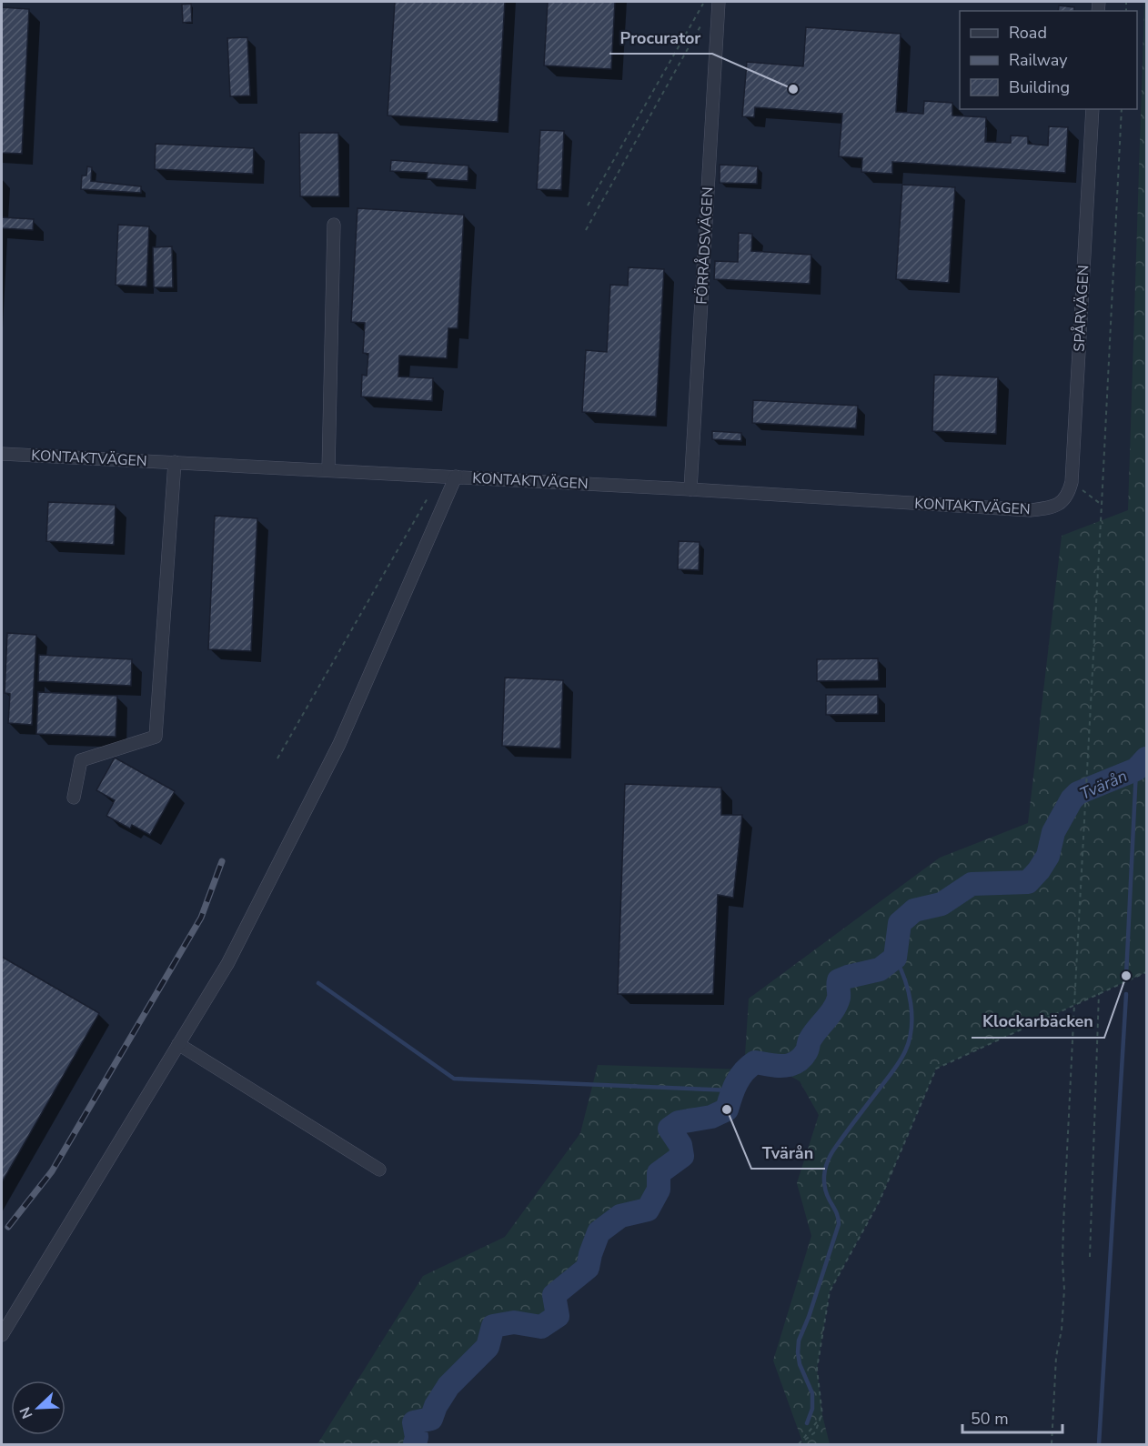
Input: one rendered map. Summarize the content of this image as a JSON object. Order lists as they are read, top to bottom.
{
  "streets": {
    "street": ["FÖRRÅDSVÄGEN", "SPÅRVÄGEN", "KONTAKTVÄGEN"]
  },
  "crossings": [
    ["FÖRRÅDSVÄGEN", "KONTAKTVÄGEN"],
    ["SPÅRVÄGEN", "KONTAKTVÄGEN"]
  ],
  "water": ["Tvärån"],
  "places": ["Procurator", "Klockarbäcken", "Tvärån"],
  "legend": ["Road", "Railway", "Building"],
  "scale_bar": "50 m",
  "north": "bottom left"
}
